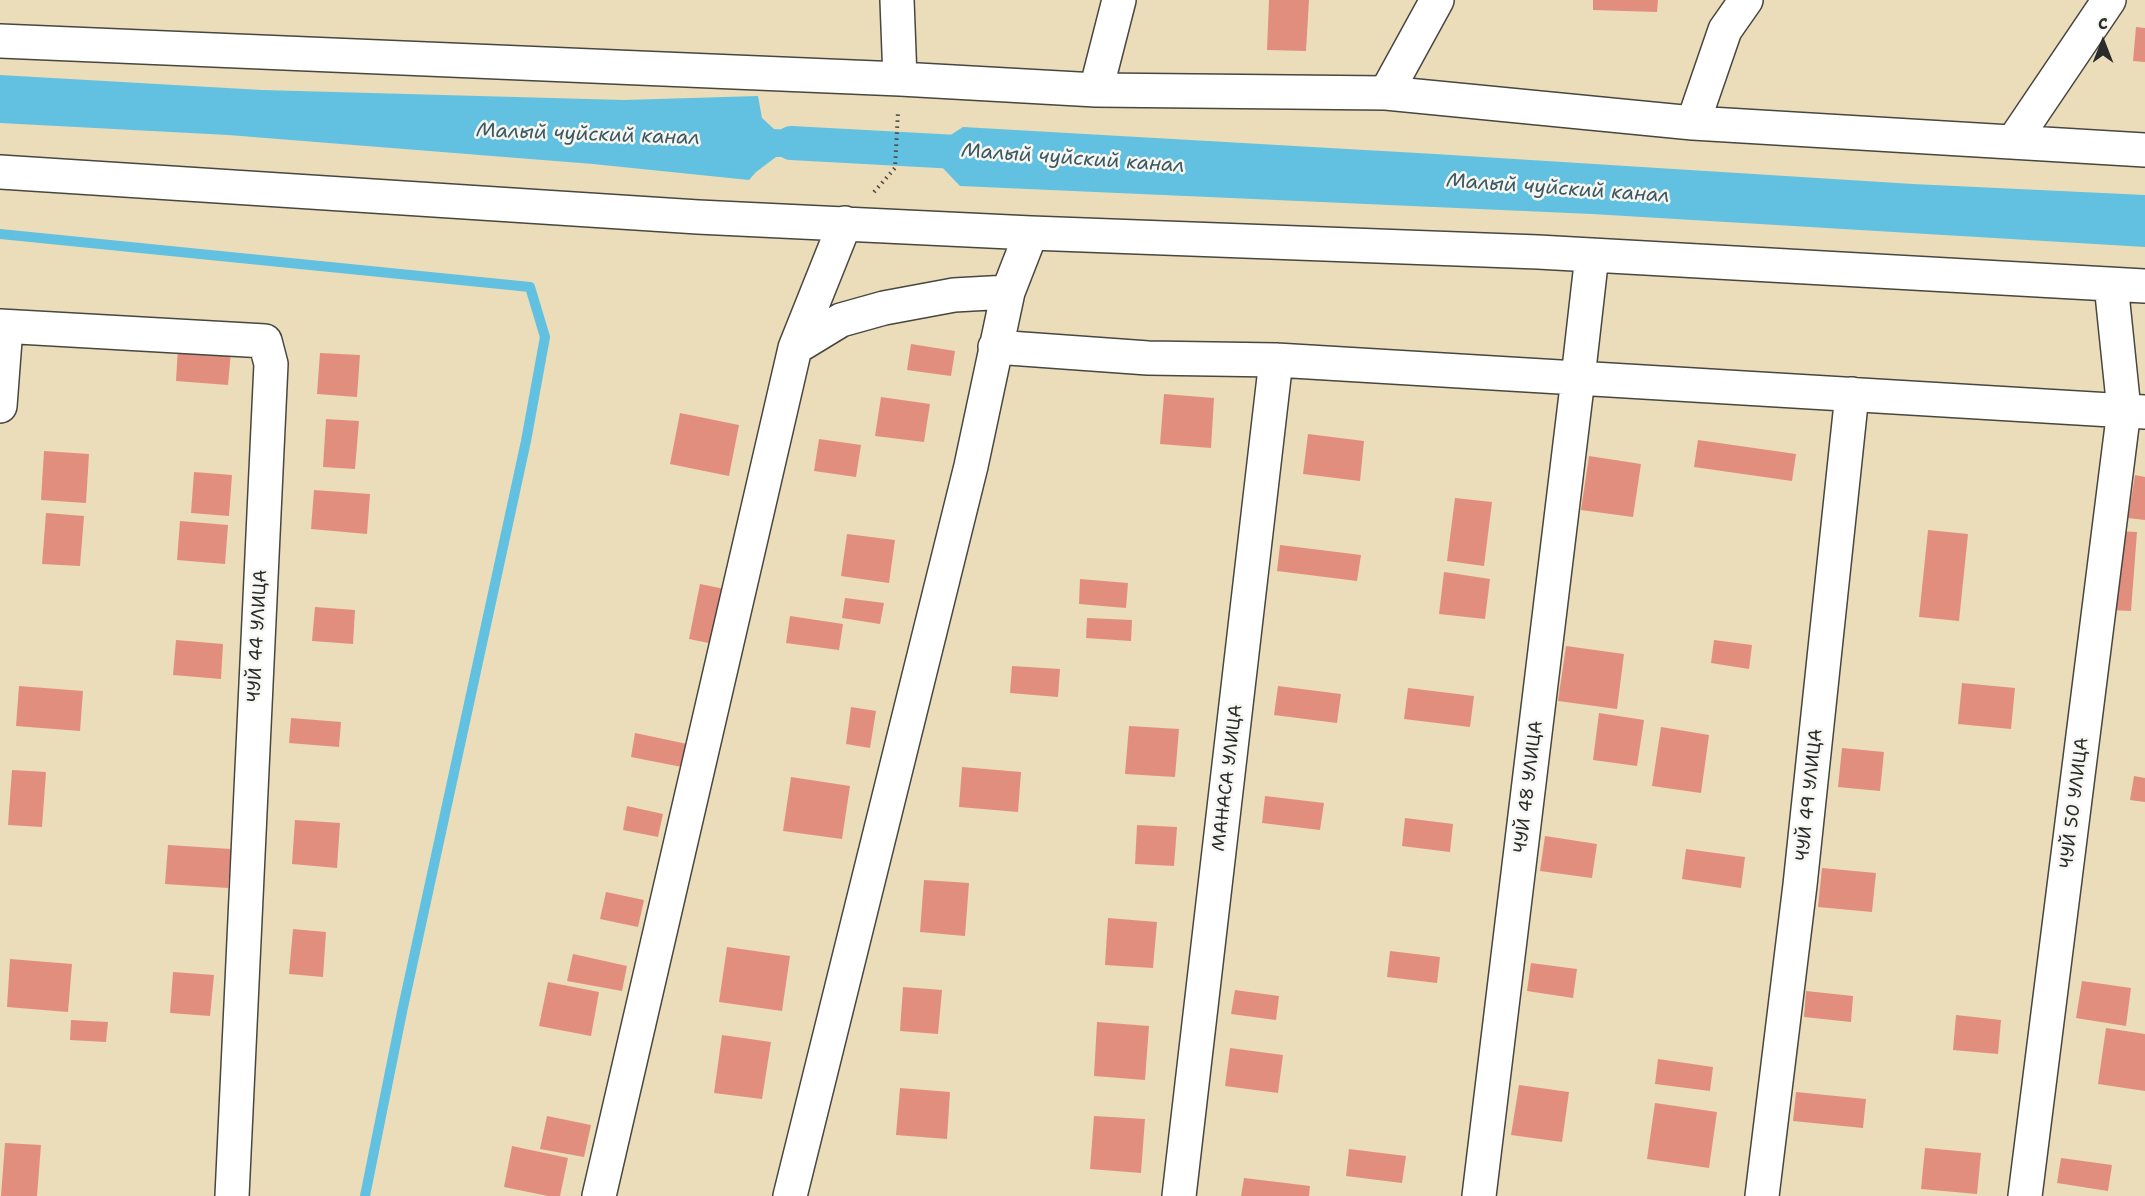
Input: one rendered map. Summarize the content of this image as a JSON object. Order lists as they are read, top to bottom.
{
  "streets": {
    "street": [
      "ЧУЙ 44 УЛИЦА",
      "МАНАСА УЛИЦА",
      "ЧУЙ 48 УЛИЦА",
      "ЧУЙ 49 УЛИЦА",
      "ЧУЙ 50 УЛИЦА"
    ]
  },
  "water": ["Малый чуйский канал"],
  "north": "top"
}
